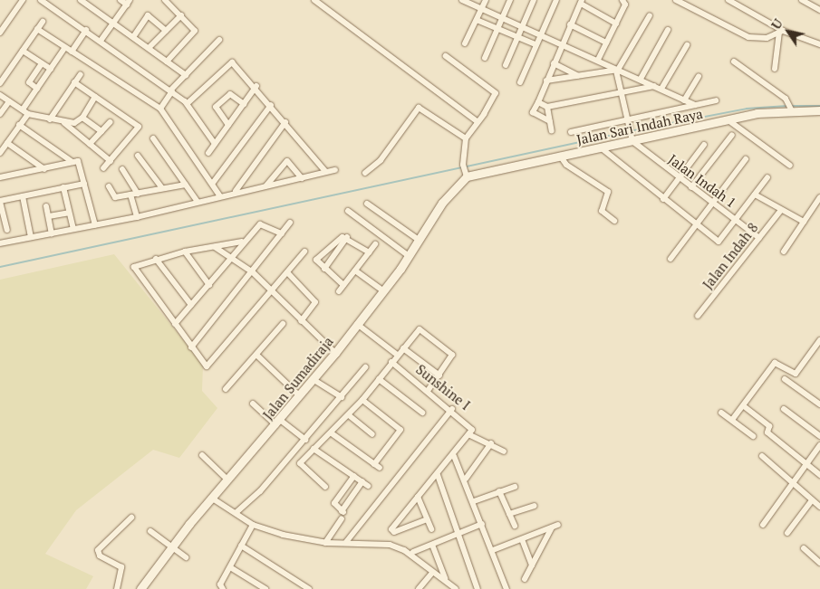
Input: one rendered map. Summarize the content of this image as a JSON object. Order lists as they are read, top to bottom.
{
  "streets": {
    "street": [
      "Jalan Sari Indah Raya",
      "Jalan Indah 1",
      "Jalan Indah 8",
      "Jalan Sumadiraja",
      "Sunshine I"
    ]
  },
  "crossings": [
    ["Jalan Sari Indah Raya", "Jalan Indah 1"],
    ["Jalan Sari Indah Raya", "Jalan Sumadiraja"],
    ["Jalan Indah 1", "Jalan Indah 8"]
  ],
  "north": "top left"
}
